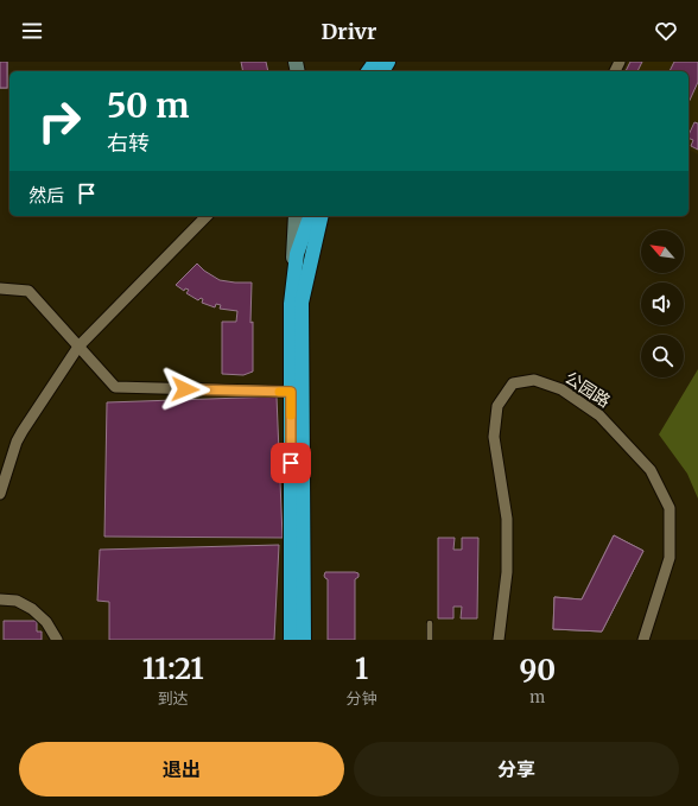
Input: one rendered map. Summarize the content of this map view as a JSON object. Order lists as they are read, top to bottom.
{
  "streets": {
    "street": ["公园路"]
  },
  "north": "top left",
  "page": {
    "header": "Drivr",
    "turn": ["50 m", "右转"],
    "then": "然后",
    "eta": [
      "11:21",
      "到达",
      "1",
      "分钟",
      "90",
      "m"
    ],
    "buttons": ["退出", "分享"]
  }
}
